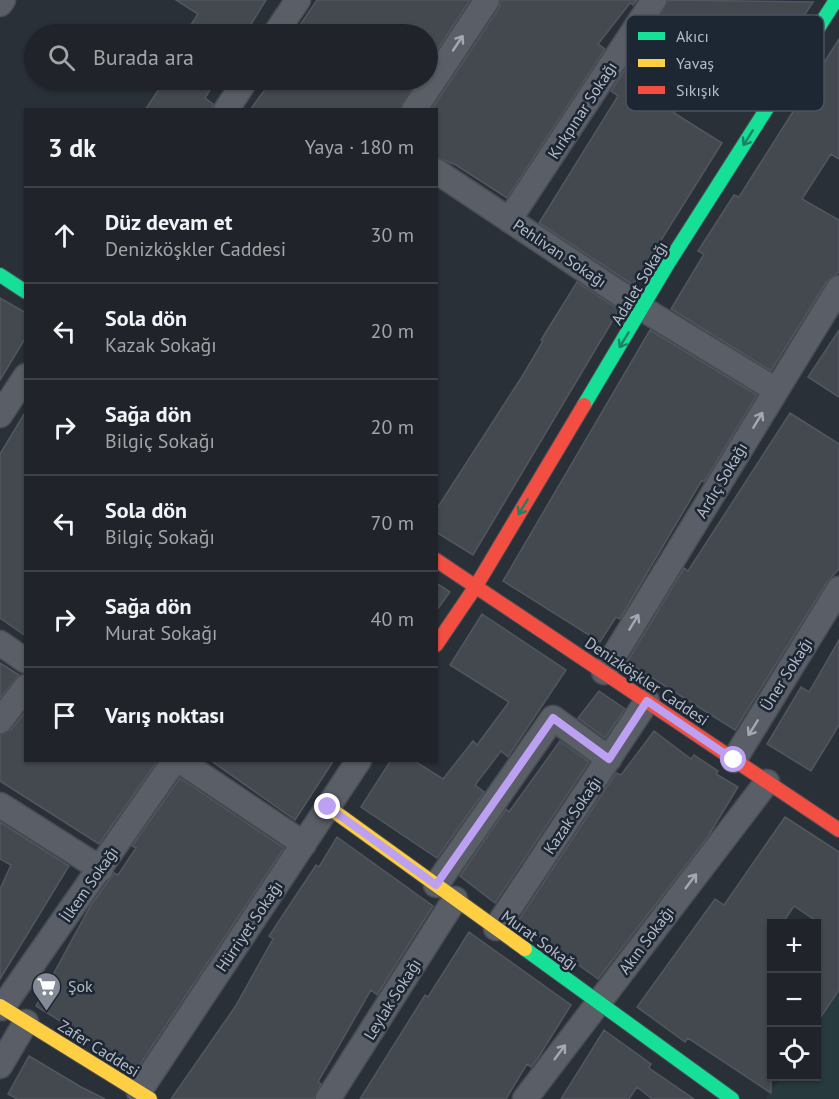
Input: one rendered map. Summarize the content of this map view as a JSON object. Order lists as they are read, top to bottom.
{
  "streets": {
    "street": [
      "Kırkpınar Sokağı",
      "Pehlivan Sokağı",
      "Adalet Sokağı",
      "Ardıç Sokağı",
      "Üner Sokağı",
      "Denizköşkler Caddesi",
      "Kazak Sokağı",
      "İlkem Sokağı",
      "Hürriyet Sokağı",
      "Murat Sokağı",
      "Akın Sokağı",
      "Leylak Sokağı",
      "Zafer Caddesi"
    ]
  },
  "crossings": [
    ["Kırkpınar Sokağı", "Pehlivan Sokağı"],
    ["Pehlivan Sokağı", "Adalet Sokağı"],
    ["Pehlivan Sokağı", "Ardıç Sokağı"],
    ["Adalet Sokağı", "Denizköşkler Caddesi"],
    ["Ardıç Sokağı", "Denizköşkler Caddesi"],
    ["Üner Sokağı", "Denizköşkler Caddesi"],
    ["Denizköşkler Caddesi", "Kazak Sokağı"],
    ["Denizköşkler Caddesi", "Akın Sokağı"],
    ["Kazak Sokağı", "Murat Sokağı"],
    ["İlkem Sokağı", "Zafer Caddesi"],
    ["Hürriyet Sokağı", "Murat Sokağı"],
    ["Hürriyet Sokağı", "Zafer Caddesi"],
    ["Murat Sokağı", "Akın Sokağı"],
    ["Murat Sokağı", "Leylak Sokağı"]
  ],
  "one_way": [
    "Adalet Sokağı",
    "Ardıç Sokağı",
    "Üner Sokağı",
    "Akın Sokağı"
  ],
  "places": {
    "supermarket": ["Şok"]
  },
  "legend": ["Akıcı", "Yavaş", "Sıkışık"],
  "page": {
    "search": "Burada ara",
    "heading": ["3 dk", "Yaya · 180 m"],
    "list": [
      ["Düz devam et", "Denizköşkler Caddesi", "30 m"],
      ["Sola dön", "Kazak Sokağı", "20 m"],
      ["Sağa dön", "Bilgiç Sokağı", "20 m"],
      ["Sola dön", "Bilgiç Sokağı", "70 m"],
      ["Sağa dön", "Murat Sokağı", "40 m"],
      "Varış noktası"
    ],
    "map_buttons": ["+", "−"]
  }
}
